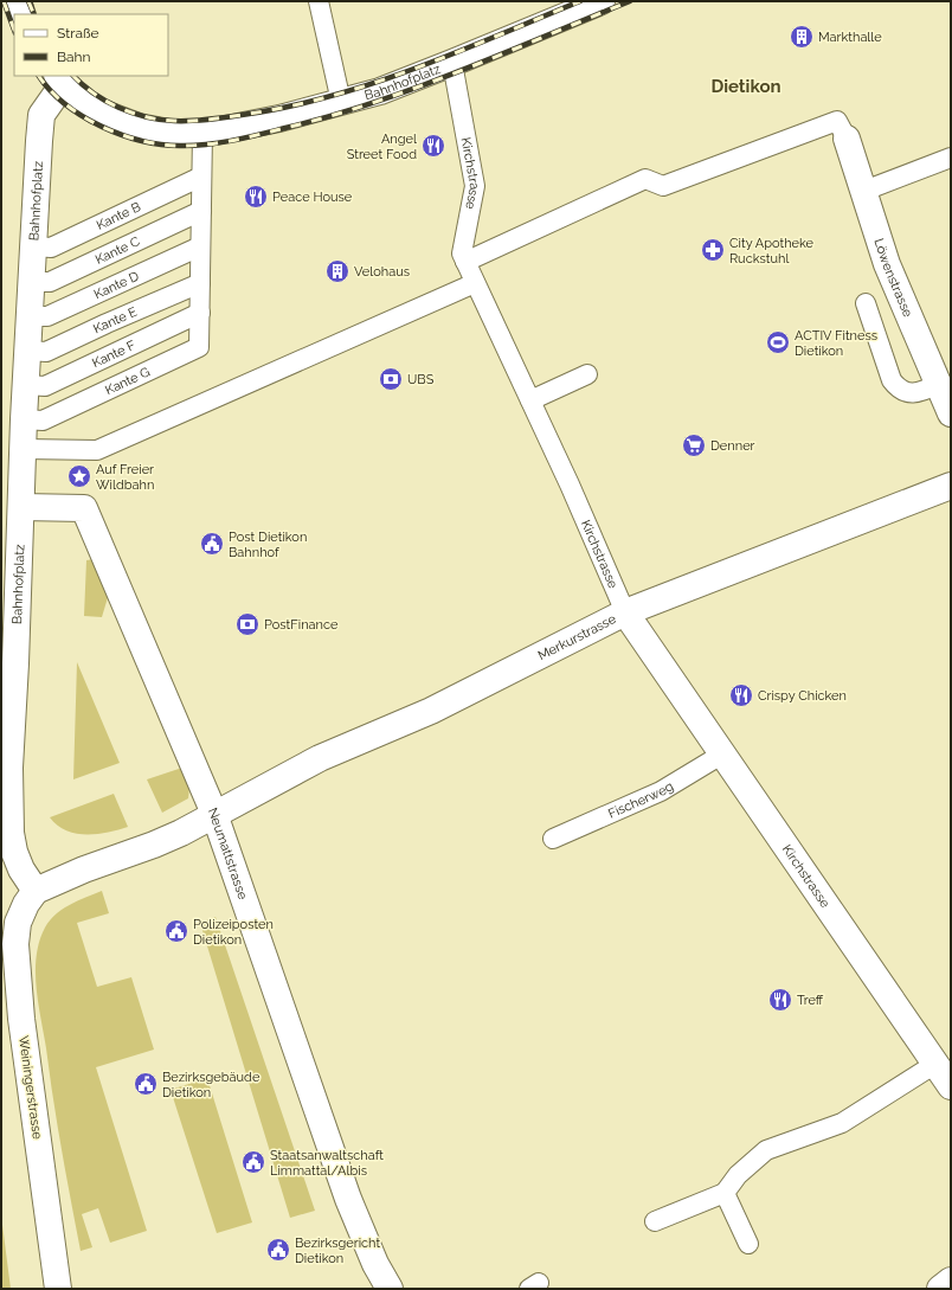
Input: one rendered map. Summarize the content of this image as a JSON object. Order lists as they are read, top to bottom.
{
  "streets": {
    "street": [
      "Bahnhofplatz",
      "Kirchstrasse",
      "Löwenstrasse",
      "Merkurstrasse",
      "Neumattstrasse",
      "Weiningerstrasse"
    ],
    "lane": [
      "Kante B",
      "Kante C",
      "Kante D",
      "Kante E",
      "Kante F",
      "Kante G",
      "Fischerweg"
    ]
  },
  "crossings": [
    ["Bahnhofplatz", "Kirchstrasse"],
    ["Bahnhofplatz", "Kante B"],
    ["Bahnhofplatz", "Kante C"],
    ["Bahnhofplatz", "Kante D"],
    ["Bahnhofplatz", "Kante E"],
    ["Bahnhofplatz", "Kante F"],
    ["Bahnhofplatz", "Kante G"],
    ["Bahnhofplatz", "Neumattstrasse"],
    ["Bahnhofplatz", "Weiningerstrasse"],
    ["Kirchstrasse", "Merkurstrasse"],
    ["Kirchstrasse", "Fischerweg"],
    ["Kante F", "Kante G"],
    ["Merkurstrasse", "Neumattstrasse"]
  ],
  "districts": ["Dietikon"],
  "places": {
    "building": ["Markthalle", "Velohaus"],
    "restaurant": [
      "Angel Street Food",
      "Peace House",
      "Crispy Chicken",
      "Treff"
    ],
    "pharmacy": ["City Apotheke Ruckstuhl"],
    "sports": ["ACTIV Fitness Dietikon"],
    "bank": ["UBS", "PostFinance"],
    "supermarket": ["Denner"],
    "place": ["Auf Freier Wildbahn"],
    "public building": [
      "Post Dietikon Bahnhof",
      "Polizeiposten Dietikon",
      "Bezirksgebäude Dietikon",
      "Staatsanwaltschaft Limmattal/Albis",
      "Bezirksgericht Dietikon"
    ]
  },
  "legend": ["Straße", "Bahn"]
}
